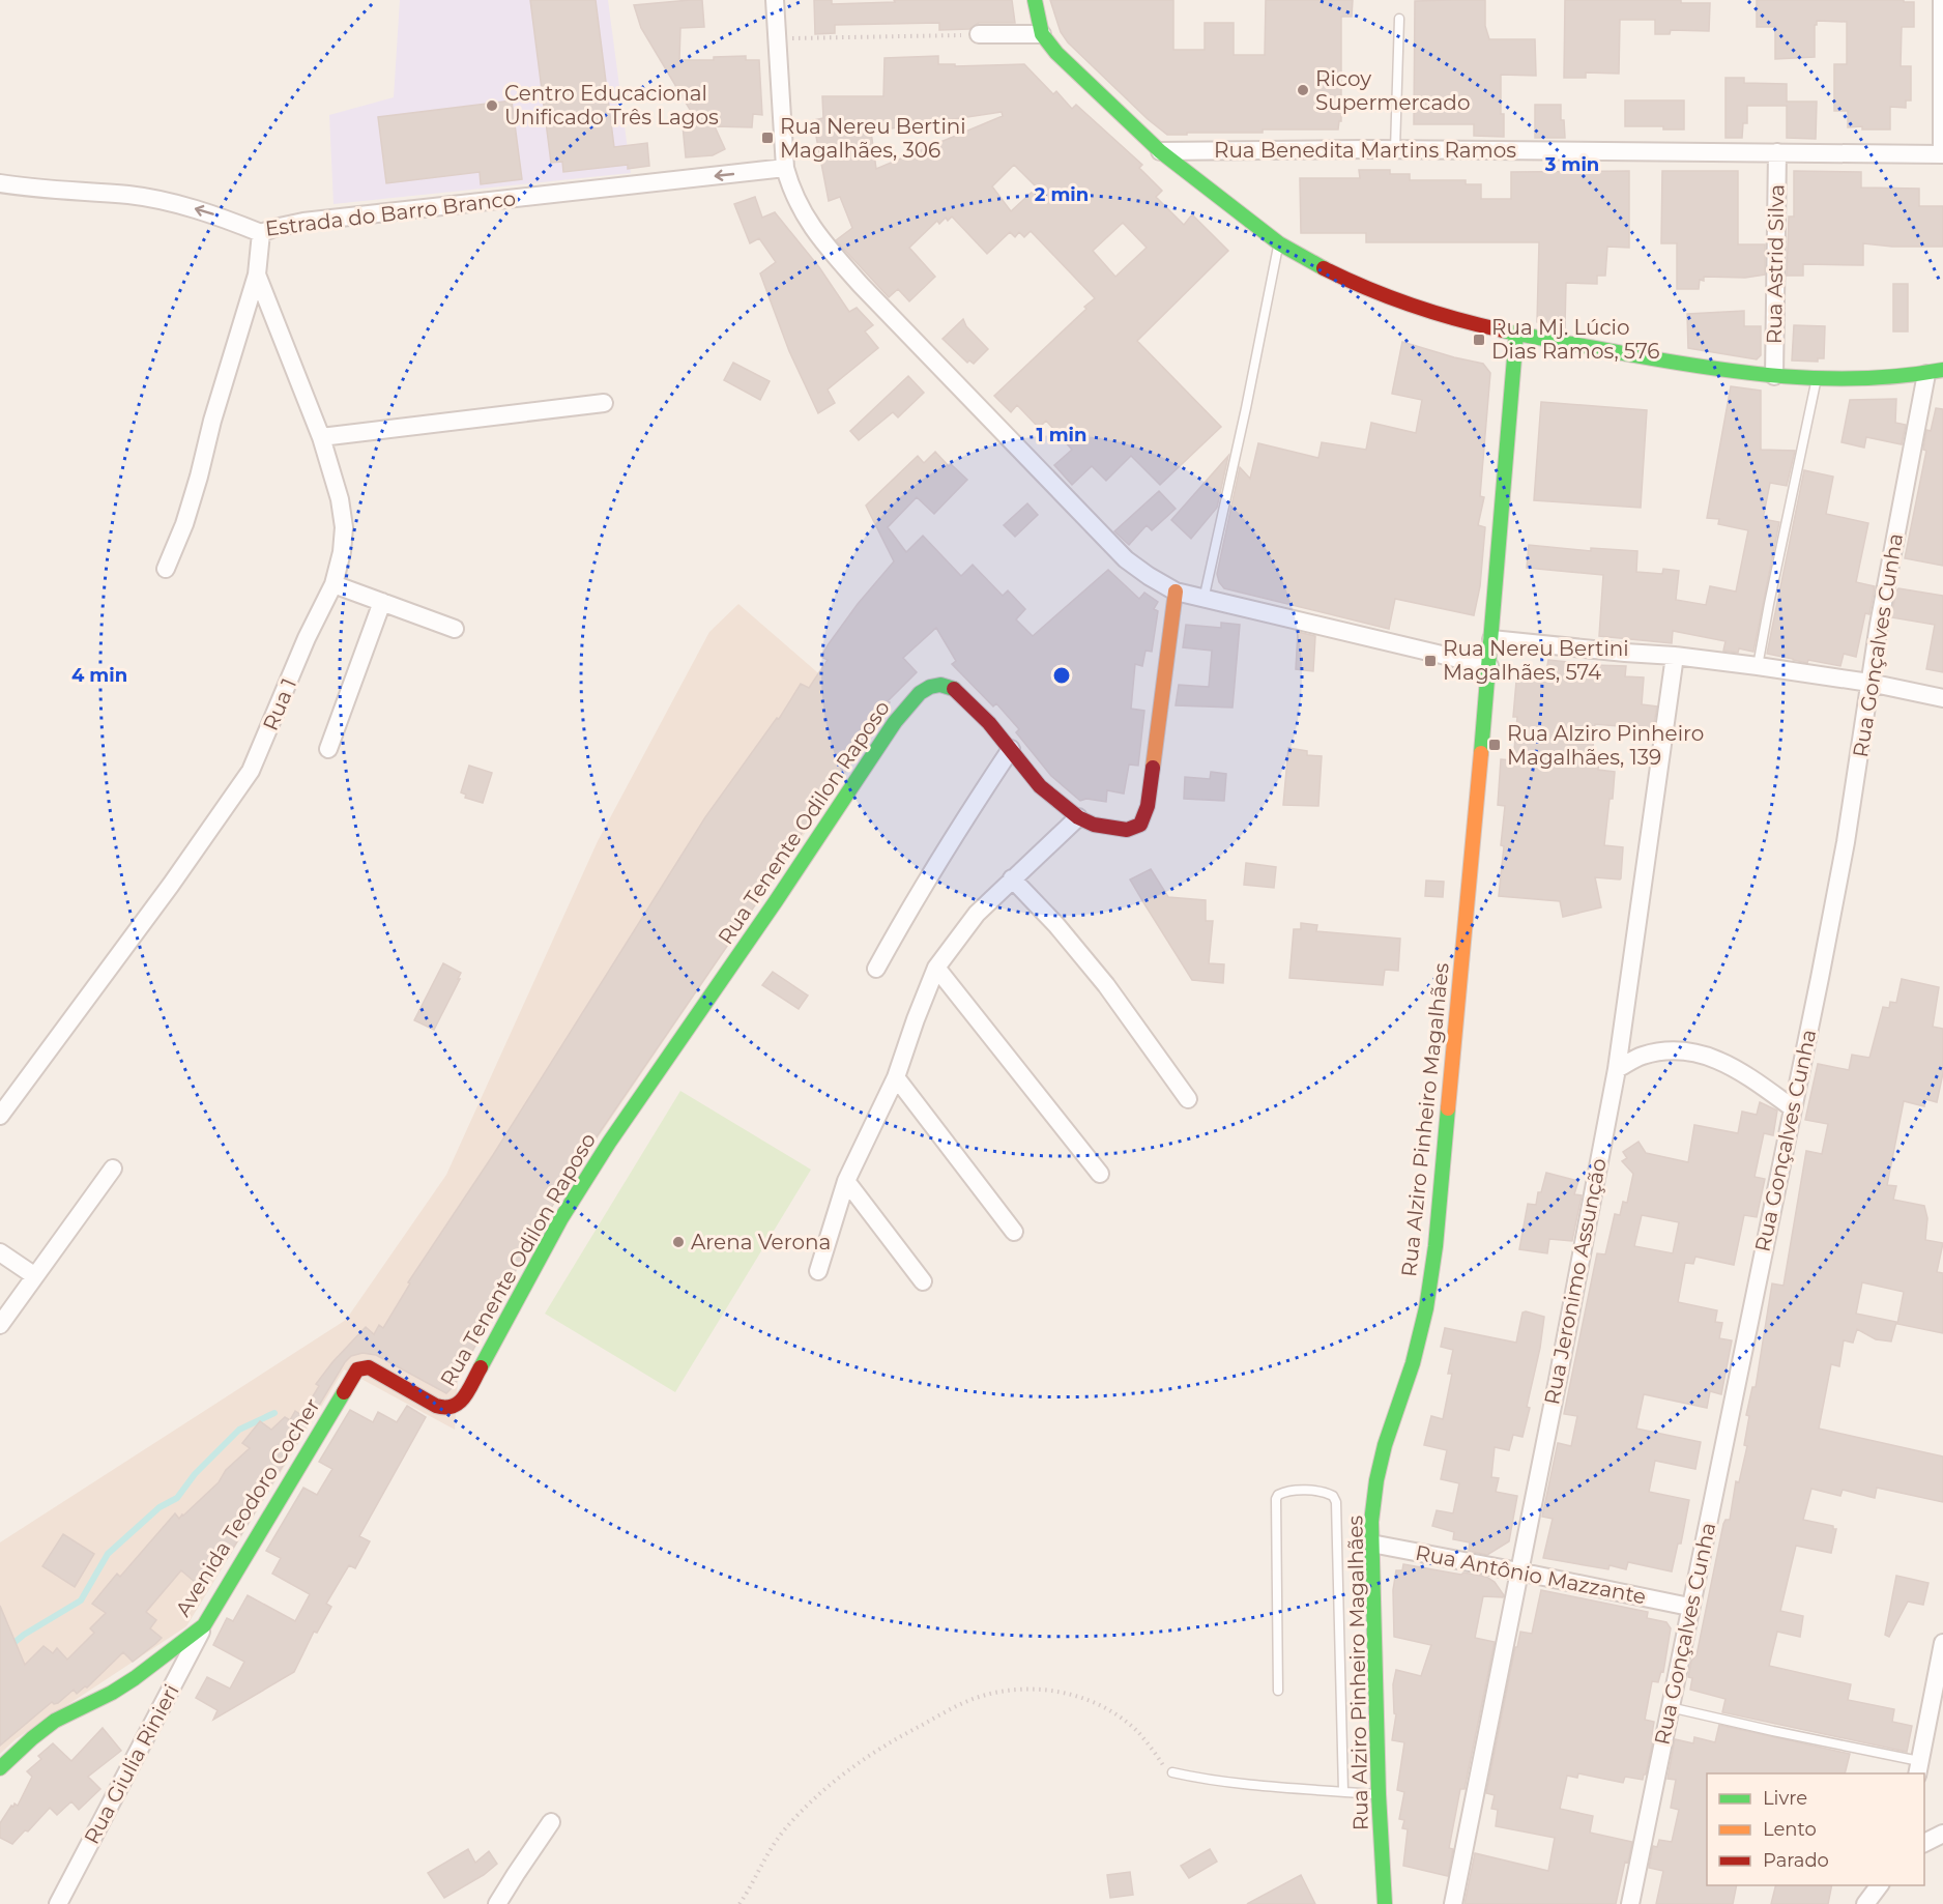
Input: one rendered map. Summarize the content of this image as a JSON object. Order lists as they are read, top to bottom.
{
  "streets": {
    "street": [
      "Rua Benedita Martins Ramos",
      "Estrada do Barro Branco",
      "Rua Astrid Silva",
      "Rua Gonçalves Cunha",
      "Rua 1",
      "Rua Tenente Odilon Raposo",
      "Rua Alziro Pinheiro Magalhães",
      "Rua Jeronimo Assunção",
      "Avenida Teodoro Cocher",
      "Rua Antônio Mazzante",
      "Rua Giulia Rinieri"
    ]
  },
  "crossings": [
    ["Rua Benedita Martins Ramos", "Rua Astrid Silva"],
    ["Estrada do Barro Branco", "Rua 1"],
    ["Rua Gonçalves Cunha", "Rua Antônio Mazzante"],
    ["Rua Tenente Odilon Raposo", "Avenida Teodoro Cocher"],
    ["Rua Alziro Pinheiro Magalhães", "Rua Antônio Mazzante"],
    ["Rua Jeronimo Assunção", "Rua Antônio Mazzante"],
    ["Avenida Teodoro Cocher", "Rua Giulia Rinieri"]
  ],
  "one_way": ["Estrada do Barro Branco"],
  "places": {
    "other": ["Ricoy Supermercado", "Centro Educacional Unificado Três Lagos", "Arena Verona"],
    "transit": [
      "Rua Nereu Bertini Magalhães, 306",
      "Rua Mj. Lúcio Dias Ramos, 576",
      "Rua Nereu Bertini Magalhães, 574",
      "Rua Alziro Pinheiro Magalhães, 139"
    ]
  },
  "legend": ["Livre", "Lento", "Parado"],
  "rings": [
    "3 min",
    "2 min",
    "1 min",
    "4 min"
  ]
}
